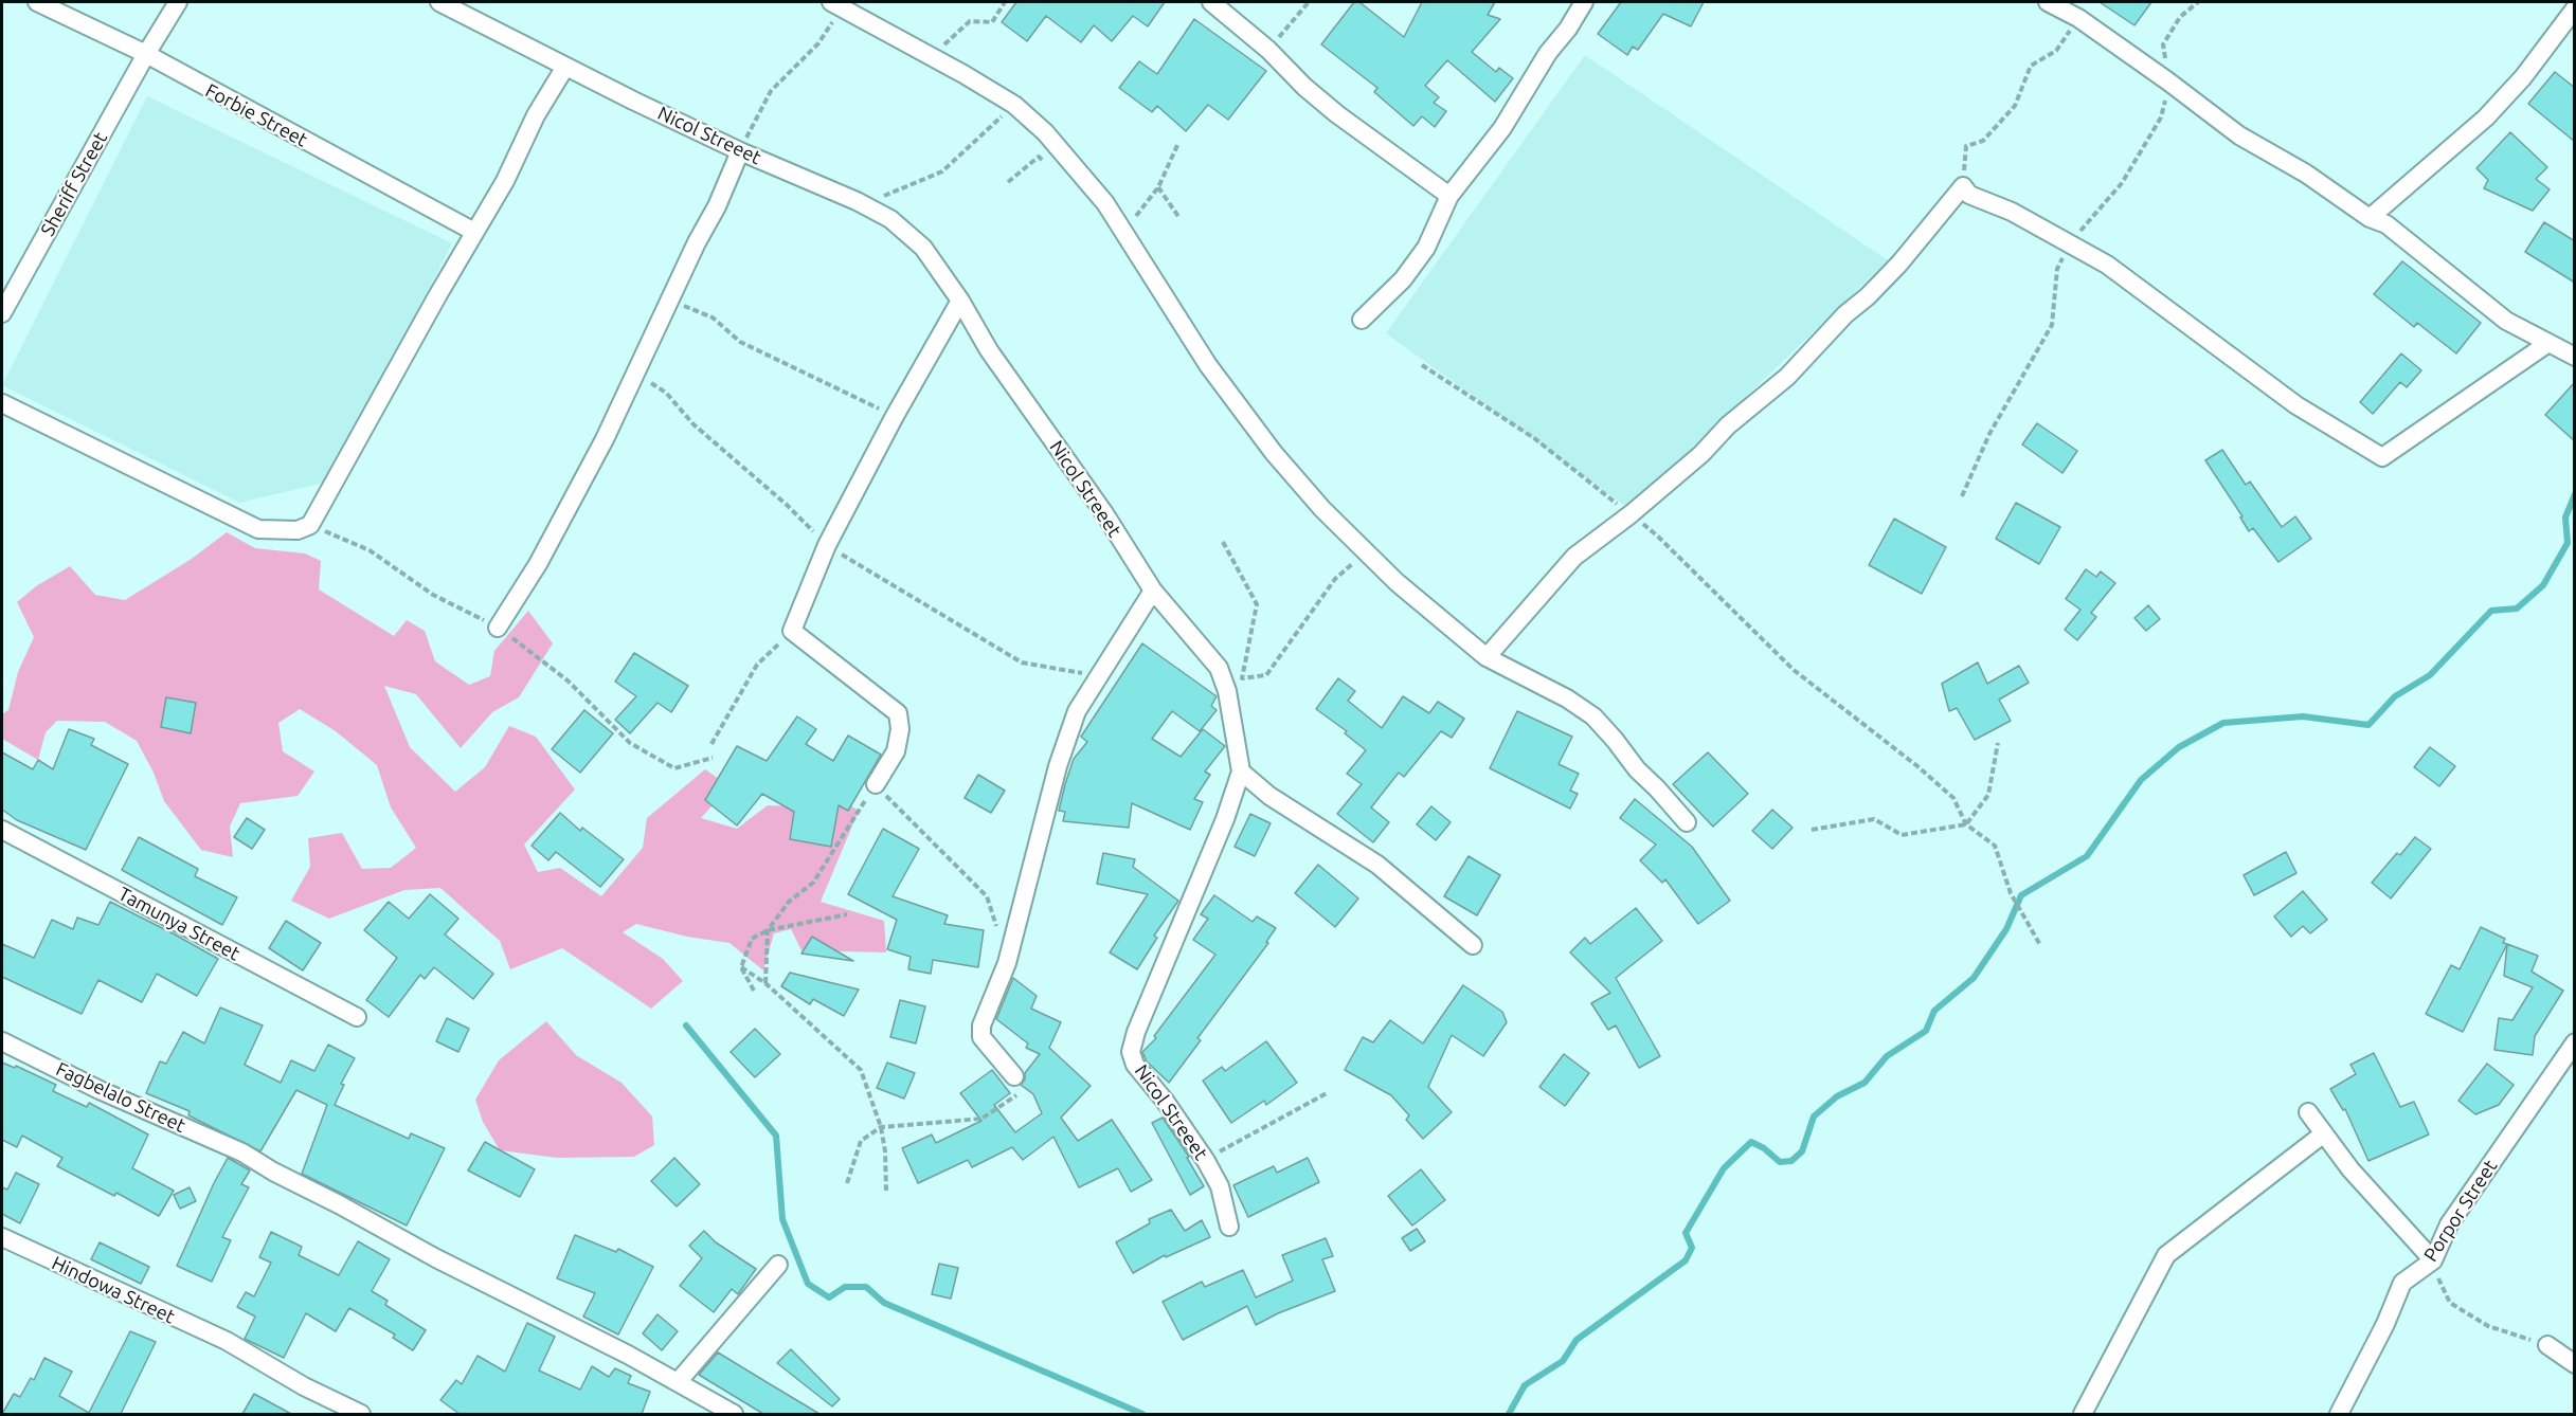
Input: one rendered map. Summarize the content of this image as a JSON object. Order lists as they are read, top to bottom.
{
  "streets": {
    "street": [
      "Forbie Street",
      "Nicol Streeet",
      "Sheriff Street",
      "Tamunya Street",
      "Fagbelalo Street",
      "Porpor Street",
      "Hindowa Street"
    ]
  },
  "crossings": [
    ["Forbie Street", "Sheriff Street"]
  ]
}
